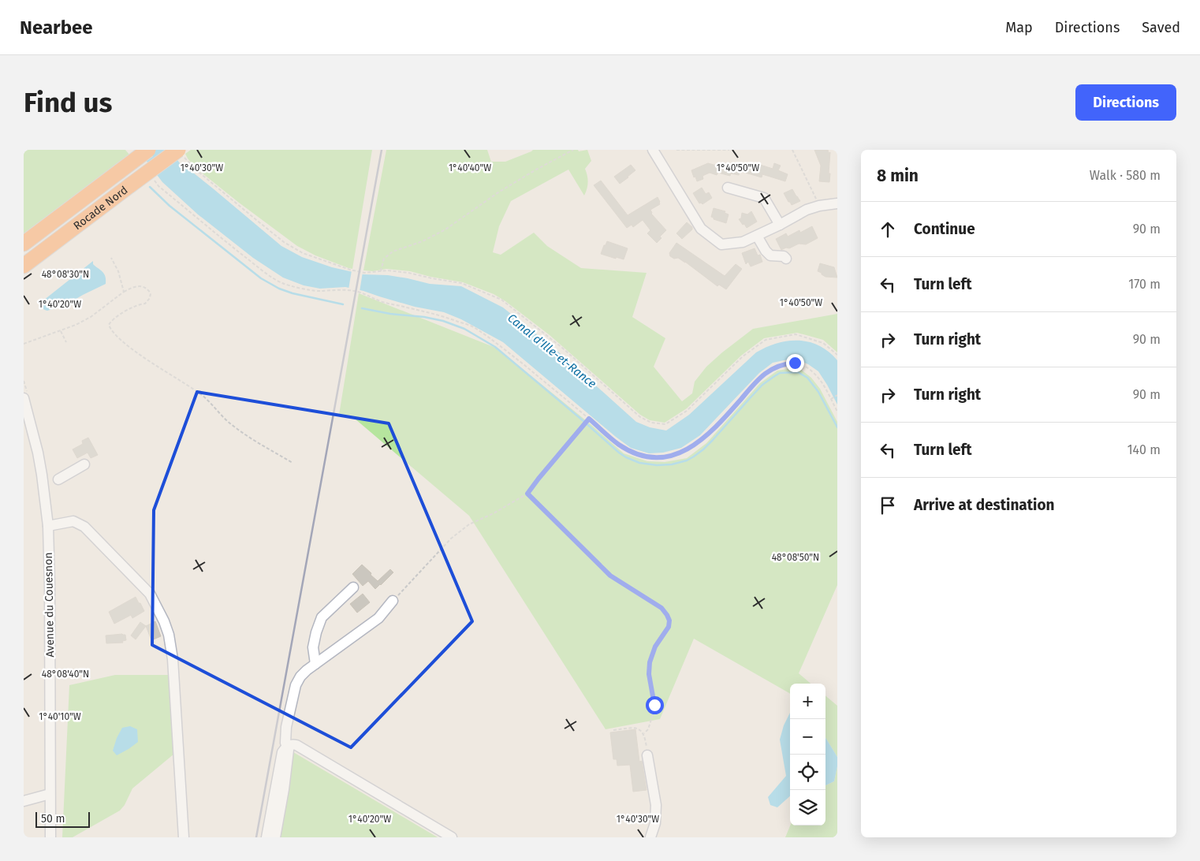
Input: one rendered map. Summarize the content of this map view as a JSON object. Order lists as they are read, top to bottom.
{
  "streets": {
    "highway": ["Rocade Nord"],
    "street": ["Avenue du Couesnon"]
  },
  "water": ["Canal d'Ille-et-Rance"],
  "scale_bar": "50 m",
  "page": {
    "header": "Nearbee",
    "nav": ["Map", "Directions", "Saved"],
    "buttons": "Directions",
    "title": "Find us",
    "heading": ["8 min", "Walk · 580 m"],
    "list": [
      ["Continue", "90 m"],
      ["Turn left", "170 m"],
      ["Turn right", "90 m"],
      ["Turn right", "90 m"],
      ["Turn left", "140 m"],
      "Arrive at destination"
    ],
    "map_buttons": ["+", "−"],
    "scale": "50 m"
  },
  "coordinates": [
    "1°40'30\"W",
    "1°40'40\"W",
    "1°40'50\"W",
    "48°08'30\"N",
    "1°40'20\"W",
    "48°08'50\"N",
    "48°08'40\"N",
    "1°40'10\"W"
  ]
}
